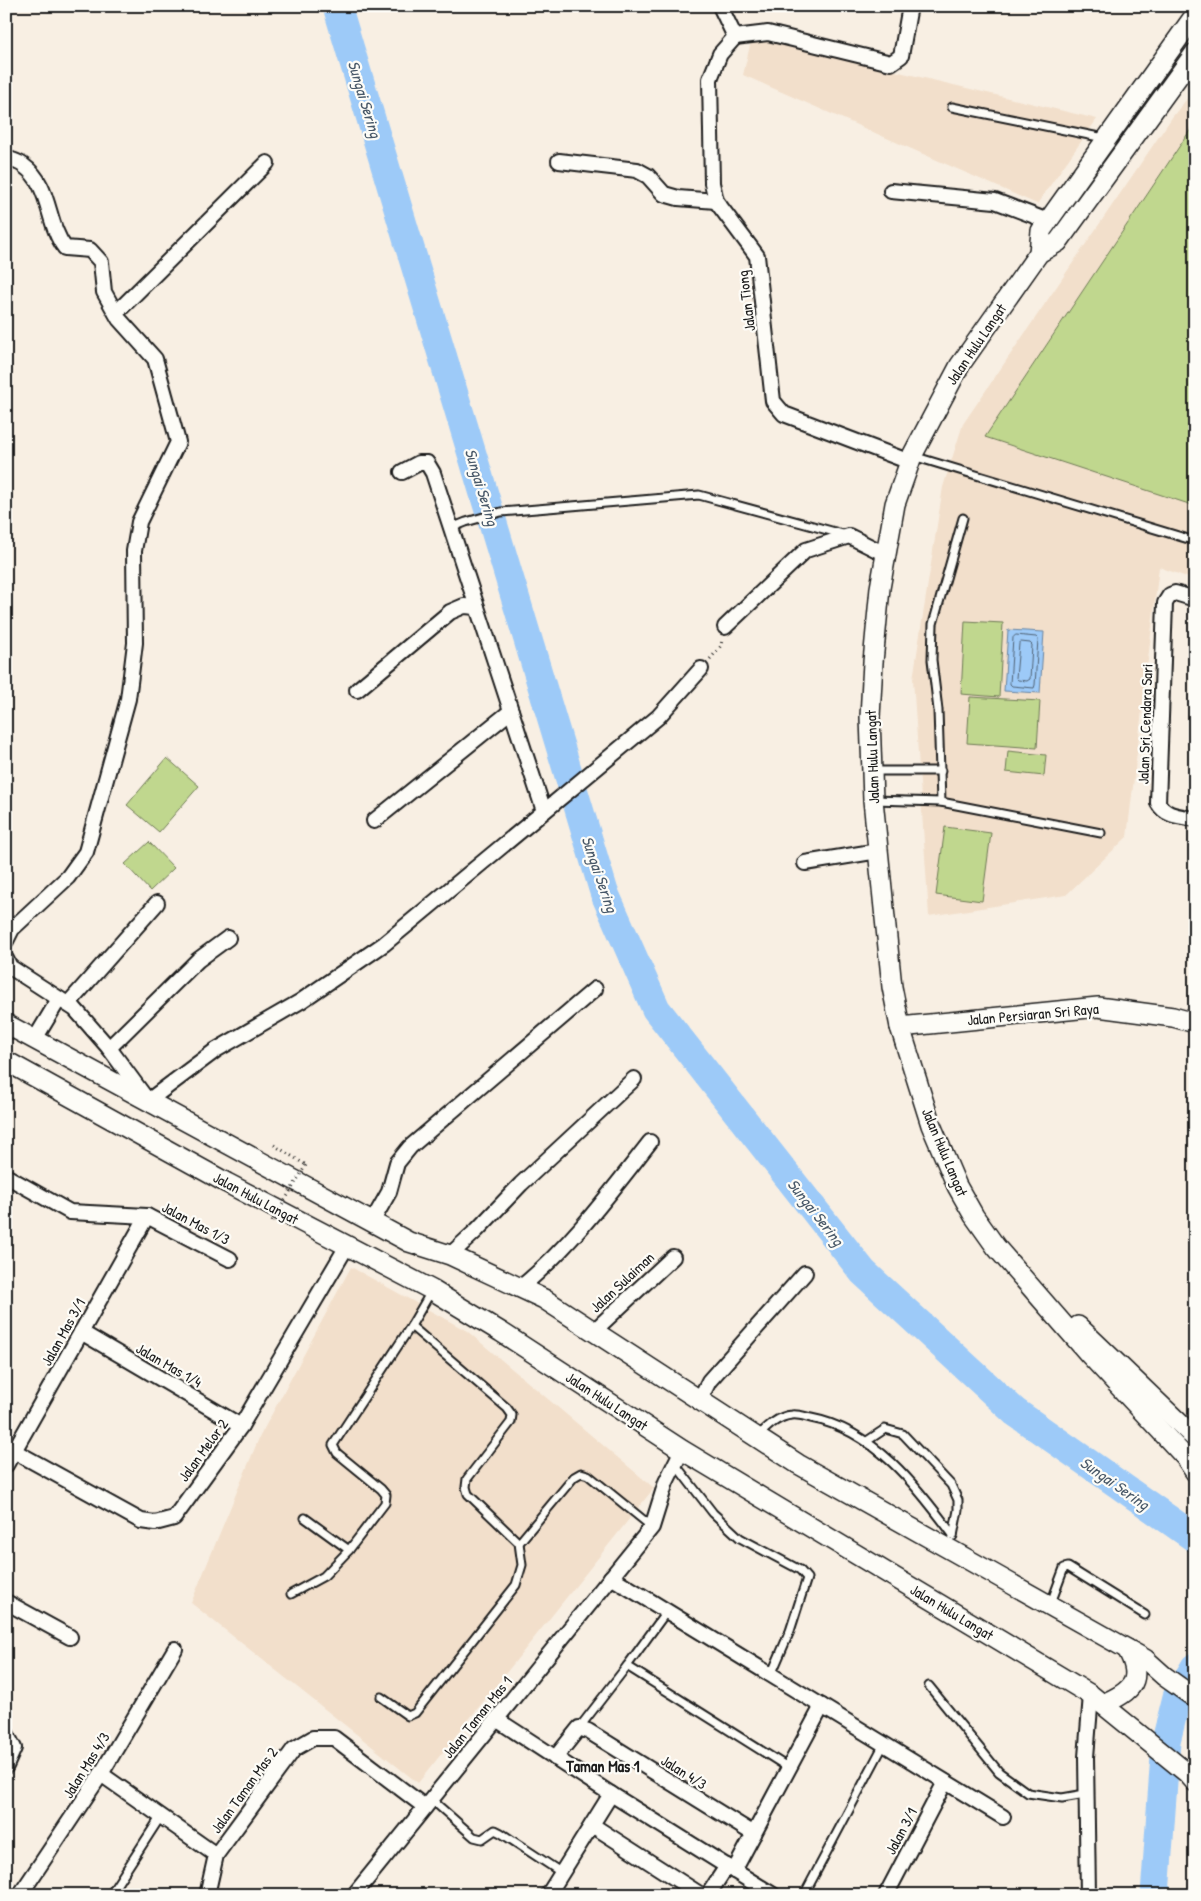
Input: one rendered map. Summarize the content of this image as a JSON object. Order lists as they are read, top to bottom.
{
  "streets": {
    "main road": ["Jalan Hulu Langat", "Jalan Persiaran Sri Raya"],
    "street": [
      "Jalan Tiong",
      "Jalan Sri Cendara Sari",
      "Jalan Mas 1/3",
      "Jalan Sulaiman",
      "Jalan Mas 3/1",
      "Jalan Mas 1/4",
      "Jalan Melor 2",
      "Jalan Taman Mas 1",
      "Jalan Mas 4/3",
      "Jalan 4/3",
      "Jalan Taman Mas 2",
      "Jalan 3/1"
    ]
  },
  "crossings": [
    ["Jalan Tiong", "Jalan Hulu Langat"],
    ["Jalan Hulu Langat", "Jalan Persiaran Sri Raya"],
    ["Jalan Hulu Langat", "Jalan Melor 2"],
    ["Jalan Mas 1/3", "Jalan Mas 3/1"],
    ["Jalan Mas 3/1", "Jalan Mas 1/4"],
    ["Jalan Mas 3/1", "Jalan Melor 2"],
    ["Jalan Mas 1/4", "Jalan Melor 2"],
    ["Jalan Taman Mas 1", "Jalan Taman Mas 2"]
  ],
  "districts": ["Taman Mas 1"],
  "water": ["Sungai Sering"]
}
